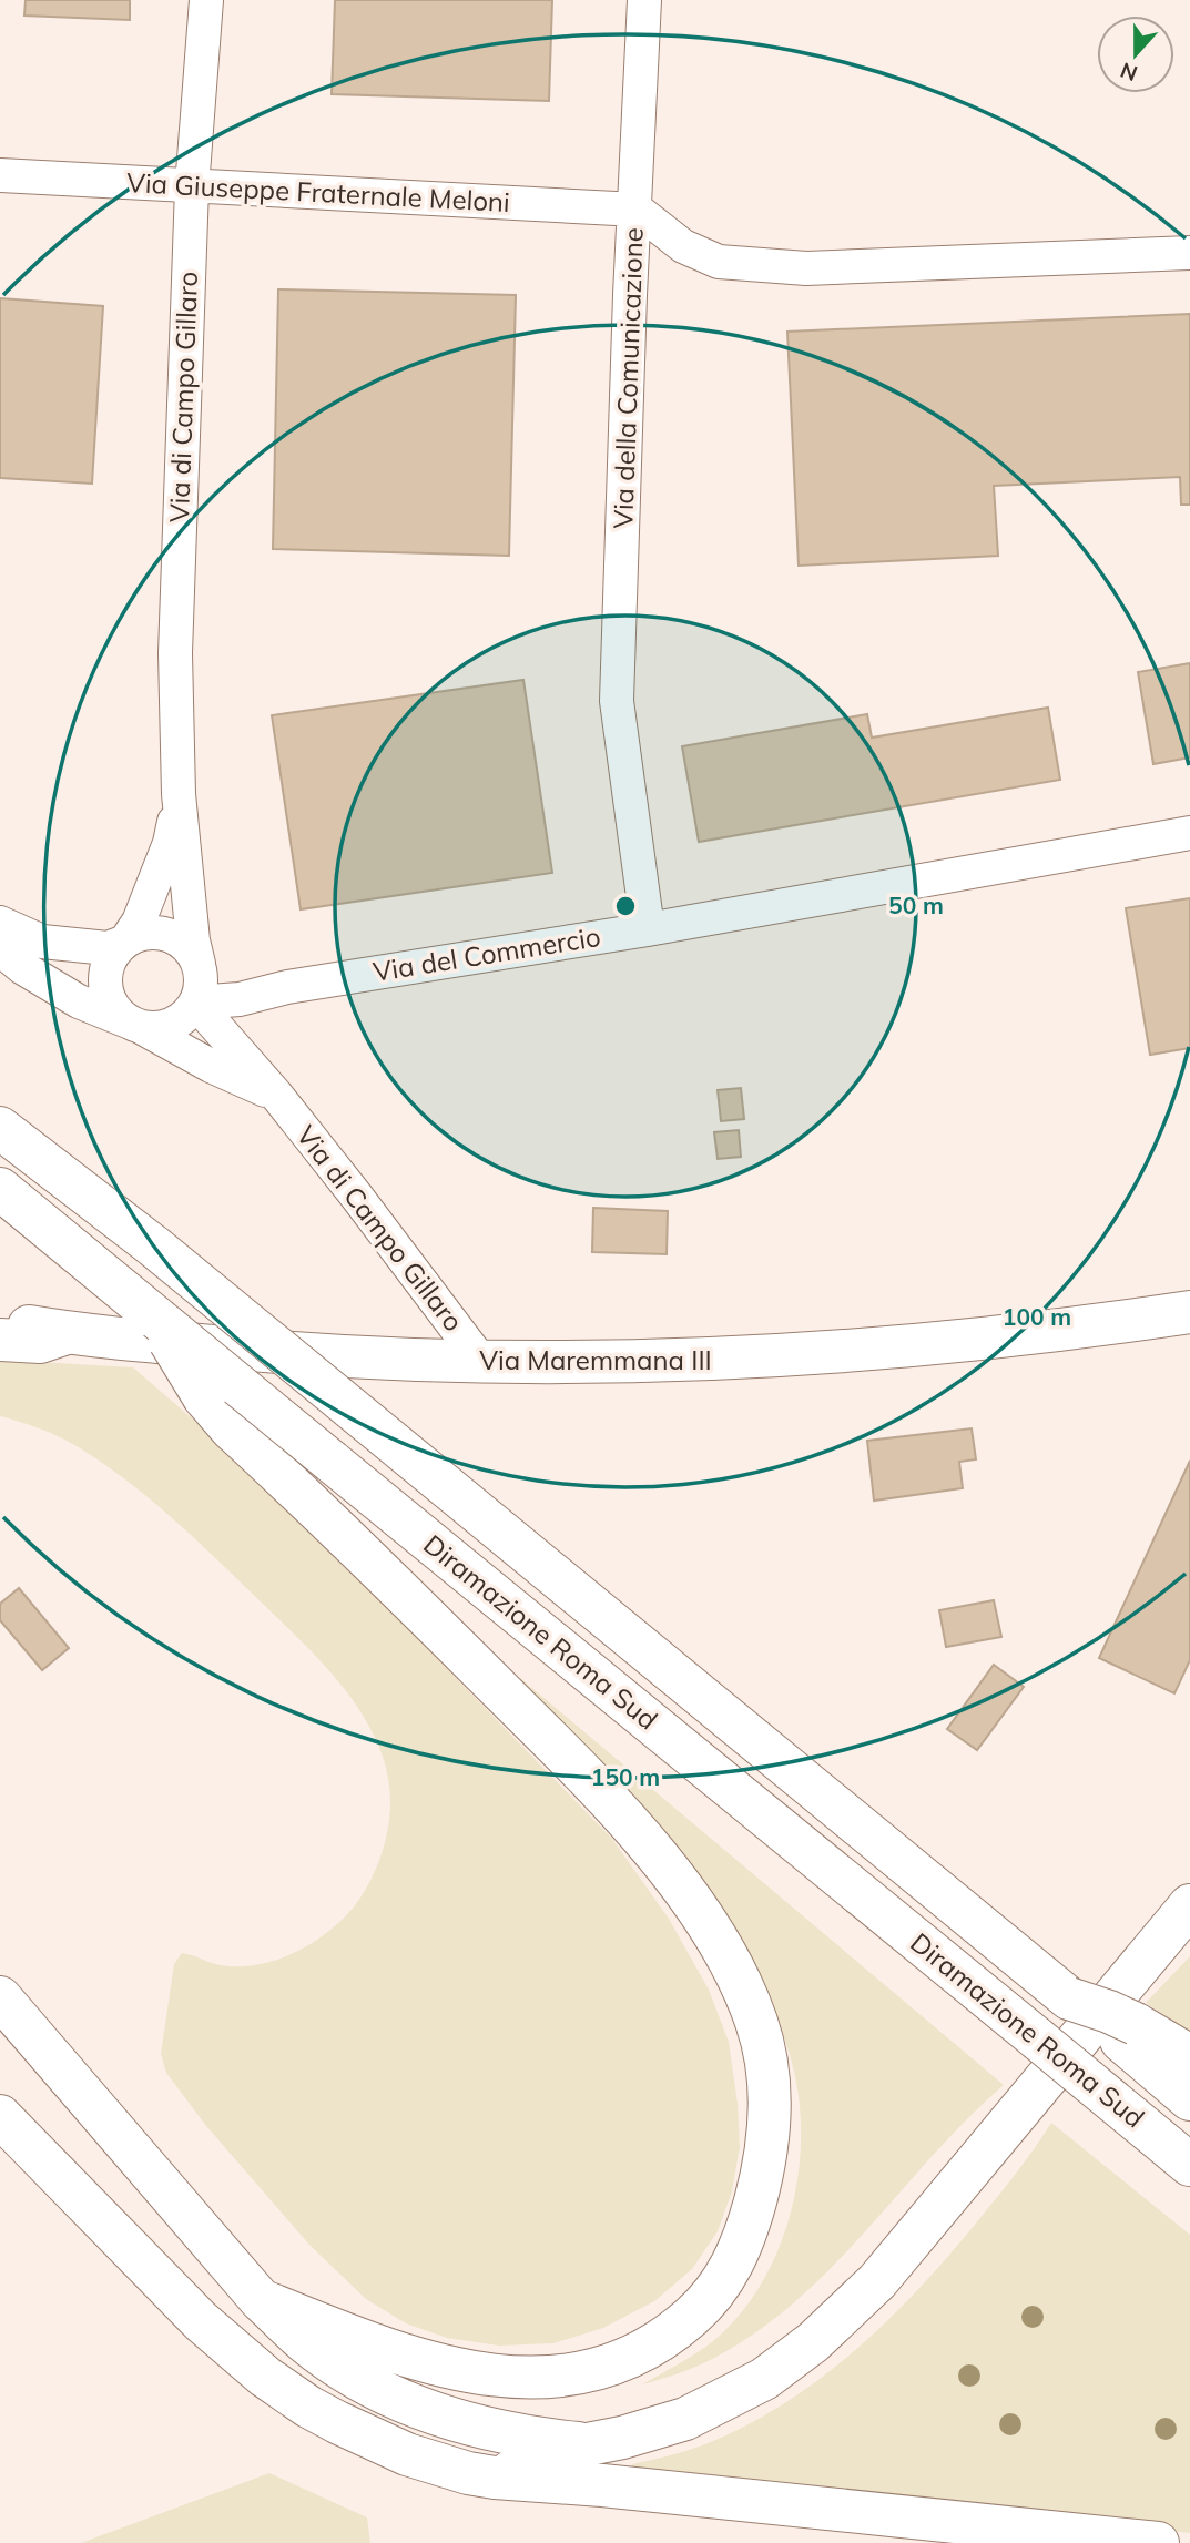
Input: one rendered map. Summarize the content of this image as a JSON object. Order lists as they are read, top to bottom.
{
  "streets": {
    "main road": ["Via Maremmana III", "Diramazione Roma Sud"],
    "street": [
      "Via Giuseppe Fraternale Meloni",
      "Via della Comunicazione",
      "Via di Campo Gillaro",
      "Via del Commercio"
    ]
  },
  "crossings": [
    ["Via Giuseppe Fraternale Meloni", "Via della Comunicazione"],
    ["Via Giuseppe Fraternale Meloni", "Via di Campo Gillaro"],
    ["Via della Comunicazione", "Via del Commercio"],
    ["Via di Campo Gillaro", "Via del Commercio"],
    ["Via di Campo Gillaro", "Via Maremmana III"]
  ],
  "north": "bottom",
  "rings": ["50 m", "100 m", "150 m"]
}
